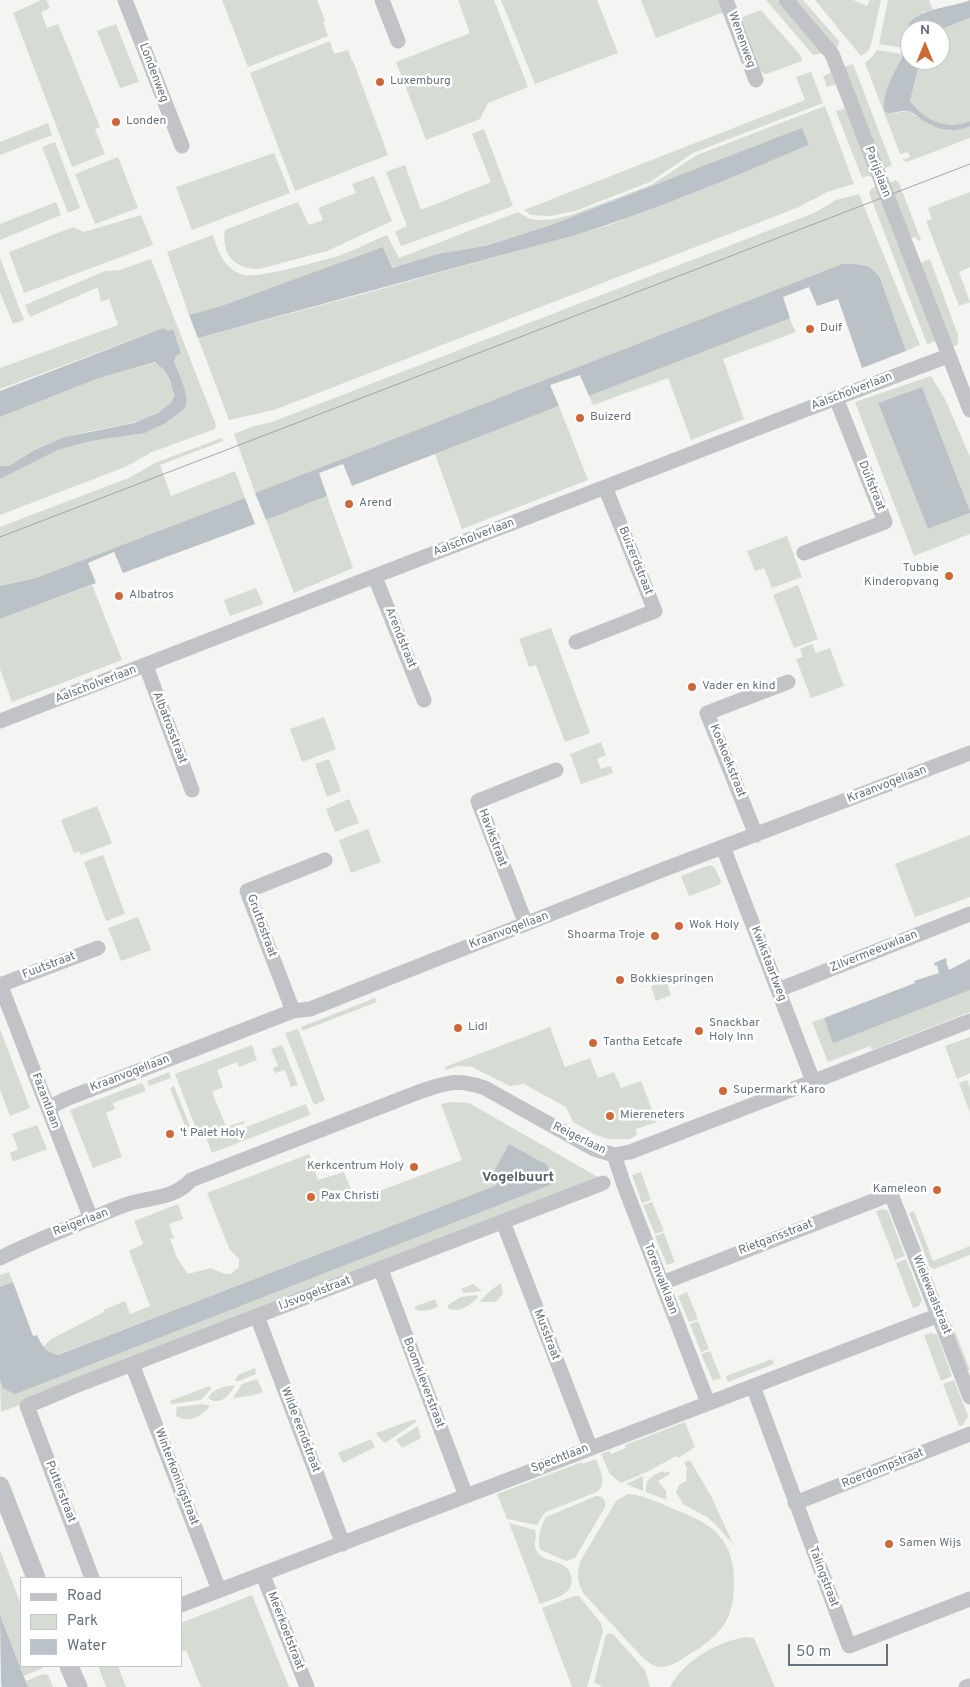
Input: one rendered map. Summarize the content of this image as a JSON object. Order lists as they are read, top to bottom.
{
  "streets": {
    "street": [
      "Wenenweg",
      "Londenweg",
      "Parijslaan",
      "Aalscholverlaan",
      "Duifstraat",
      "Buizerdstraat",
      "Arendstraat",
      "Albatrosstraat",
      "Koekoekstraat",
      "Kraanvogellaan",
      "Havikstraat",
      "Gruttostraat",
      "Zilvermeeuwlaan",
      "Kwikstaartweg",
      "Fuutstraat",
      "Fazantlaan",
      "Reigerlaan",
      "Rietgansstraat",
      "Torenvalklaan",
      "IJsvogelstraat",
      "Wielewaalstraat",
      "Musstraat",
      "Boomkleverstraat",
      "Wilde eendstraat",
      "Spechtlaan",
      "Roerdompstraat",
      "Winterkoningstraat",
      "Putterstraat",
      "Talingstraat",
      "Meerkoetstraat"
    ]
  },
  "crossings": [
    ["Parijslaan", "Aalscholverlaan"],
    ["Aalscholverlaan", "Duifstraat"],
    ["Aalscholverlaan", "Buizerdstraat"],
    ["Aalscholverlaan", "Arendstraat"],
    ["Aalscholverlaan", "Albatrosstraat"],
    ["Koekoekstraat", "Kraanvogellaan"],
    ["Kraanvogellaan", "Havikstraat"],
    ["Kraanvogellaan", "Gruttostraat"],
    ["Kraanvogellaan", "Kwikstaartweg"],
    ["Kraanvogellaan", "Fazantlaan"],
    ["Zilvermeeuwlaan", "Kwikstaartweg"],
    ["Kwikstaartweg", "Reigerlaan"],
    ["Fuutstraat", "Fazantlaan"],
    ["Fazantlaan", "Reigerlaan"],
    ["Reigerlaan", "Torenvalklaan"],
    ["Rietgansstraat", "Torenvalklaan"],
    ["Rietgansstraat", "Wielewaalstraat"],
    ["Torenvalklaan", "Spechtlaan"],
    ["IJsvogelstraat", "Musstraat"],
    ["IJsvogelstraat", "Boomkleverstraat"],
    ["IJsvogelstraat", "Wilde eendstraat"],
    ["IJsvogelstraat", "Winterkoningstraat"],
    ["IJsvogelstraat", "Putterstraat"],
    ["Wielewaalstraat", "Spechtlaan"],
    ["Musstraat", "Spechtlaan"],
    ["Boomkleverstraat", "Spechtlaan"],
    ["Wilde eendstraat", "Spechtlaan"],
    ["Spechtlaan", "Winterkoningstraat"],
    ["Spechtlaan", "Talingstraat"],
    ["Spechtlaan", "Meerkoetstraat"],
    ["Roerdompstraat", "Talingstraat"]
  ],
  "districts": ["Vogelbuurt"],
  "places": [
    "Luxemburg",
    "Londen",
    "Duif",
    "Buizerd",
    "Arend",
    "Tubbie Kinderopvang",
    "Albatros",
    "Vader en kind",
    "Wok Holy",
    "Shoarma Troje",
    "Bokkiespringen",
    "Lidl",
    "Snackbar Holy Inn",
    "Tantha Eetcafe",
    "Supermarkt Karo",
    "Miereneters",
    "'t Palet Holy",
    "Kerkcentrum Holy",
    "Kameleon",
    "Pax Christi",
    "Samen Wijs"
  ],
  "legend": ["Road", "Park", "Water"],
  "scale_bar": "50 m",
  "north": "top"
}
